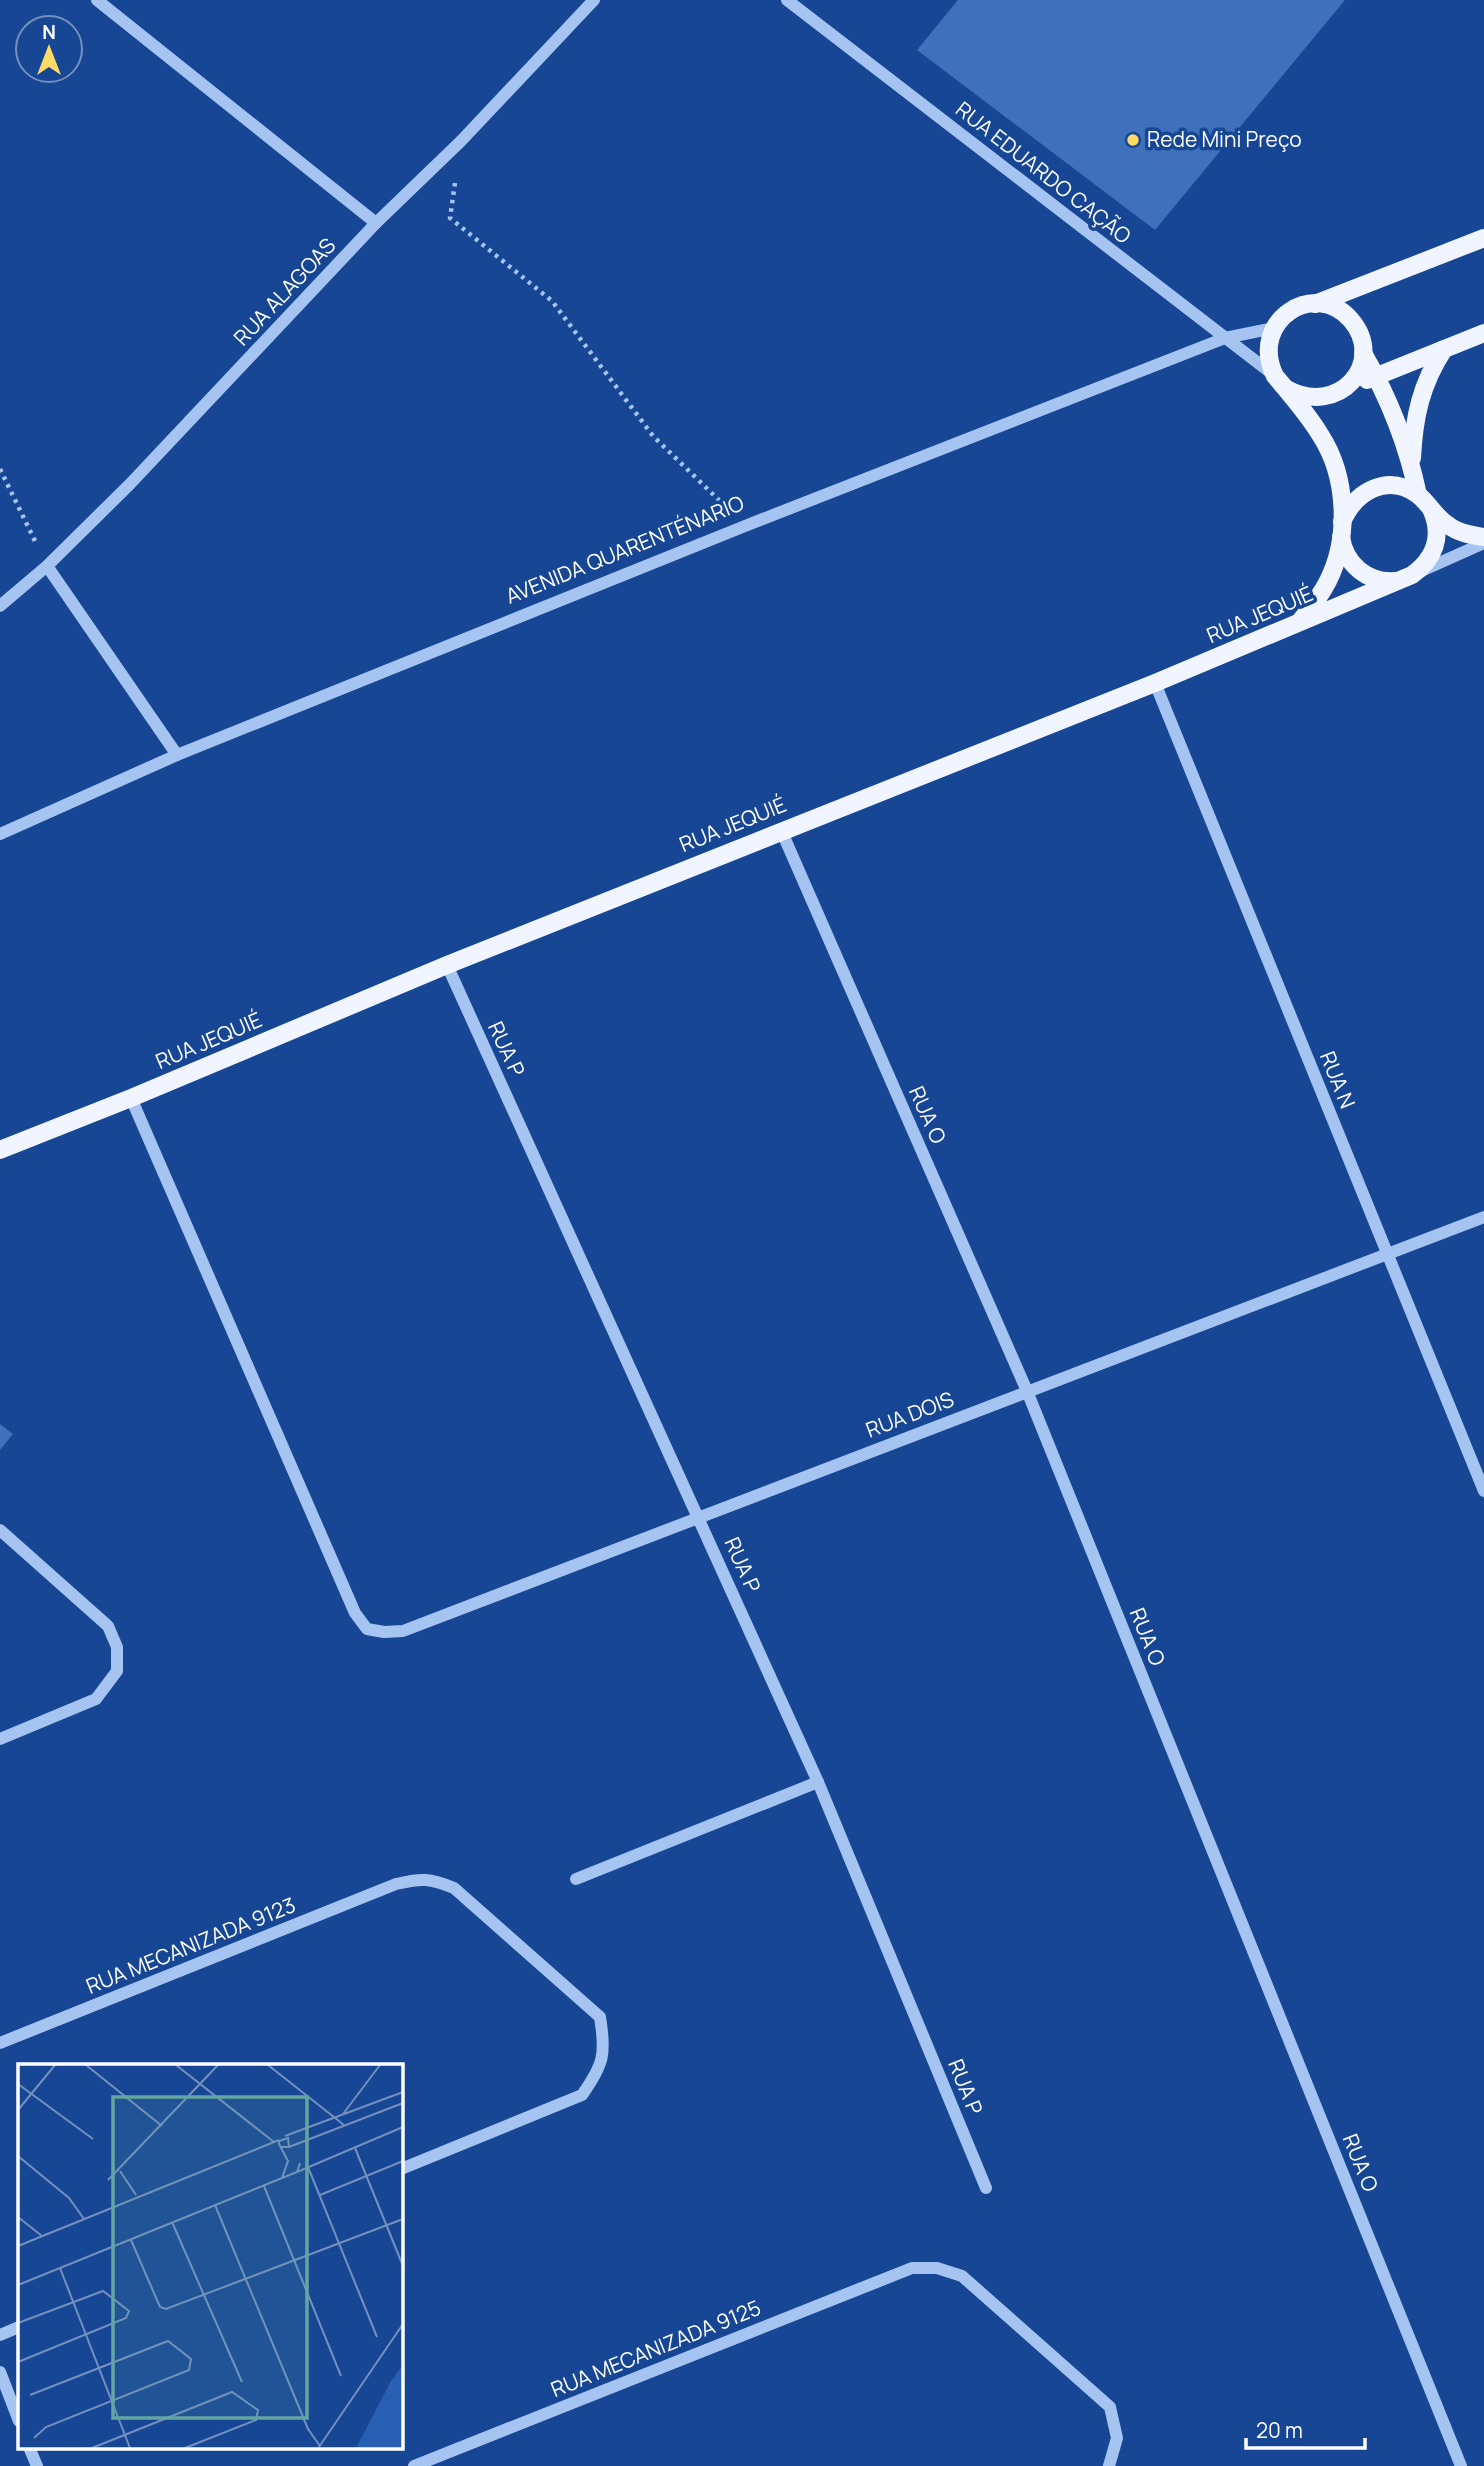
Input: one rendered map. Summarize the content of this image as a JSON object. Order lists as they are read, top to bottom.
{
  "streets": {
    "main road": ["RUA JEQUIÉ"],
    "street": [
      "RUA EDUARDO CAÇÃO",
      "RUA ALAGOAS",
      "AVENIDA QUARENTÉNARIO",
      "RUA P",
      "RUA N",
      "RUA O",
      "RUA DOIS",
      "RUA MECANIZADA 9123",
      "RUA MECANIZADA 9125"
    ]
  },
  "crossings": [
    ["RUA EDUARDO CAÇÃO", "AVENIDA QUARENTÉNARIO"],
    ["RUA JEQUIÉ", "RUA P"],
    ["RUA JEQUIÉ", "RUA N"],
    ["RUA JEQUIÉ", "RUA O"],
    ["RUA JEQUIÉ", "RUA DOIS"],
    ["RUA P", "RUA DOIS"],
    ["RUA N", "RUA DOIS"],
    ["RUA O", "RUA DOIS"]
  ],
  "places": ["Rede Mini Preço"],
  "scale_bar": "20 m",
  "north": "top"
}
